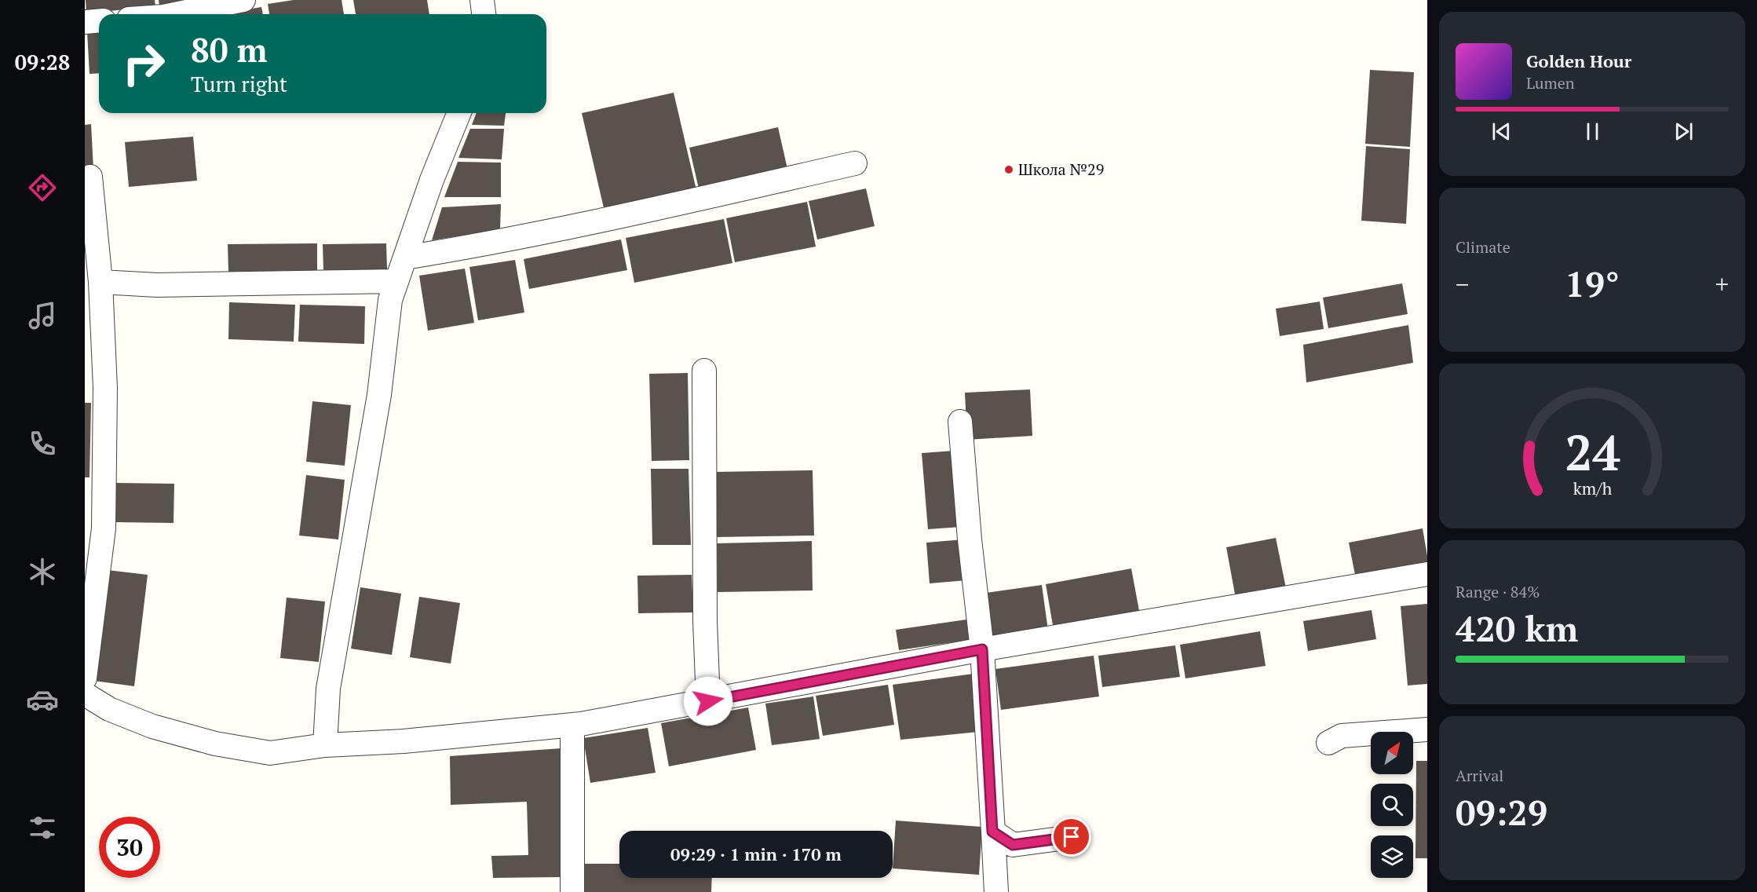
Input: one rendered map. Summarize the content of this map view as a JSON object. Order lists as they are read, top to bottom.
{
  "places": ["Школа №29"],
  "north": "top right",
  "page": {
    "tabs": "09:28",
    "turn": ["80 m", "Turn right"],
    "song": ["Golden Hour", "Lumen"],
    "tile": [
      "Climate",
      ["Range · 84%", "420 km"],
      ["Arrival", "09:29"]
    ],
    "heat": ["−", "19°", "+"],
    "limit": "30",
    "trip": "09:29 · 1 min · 170 m",
    "gauge": ["24", "km/h"]
  }
}
